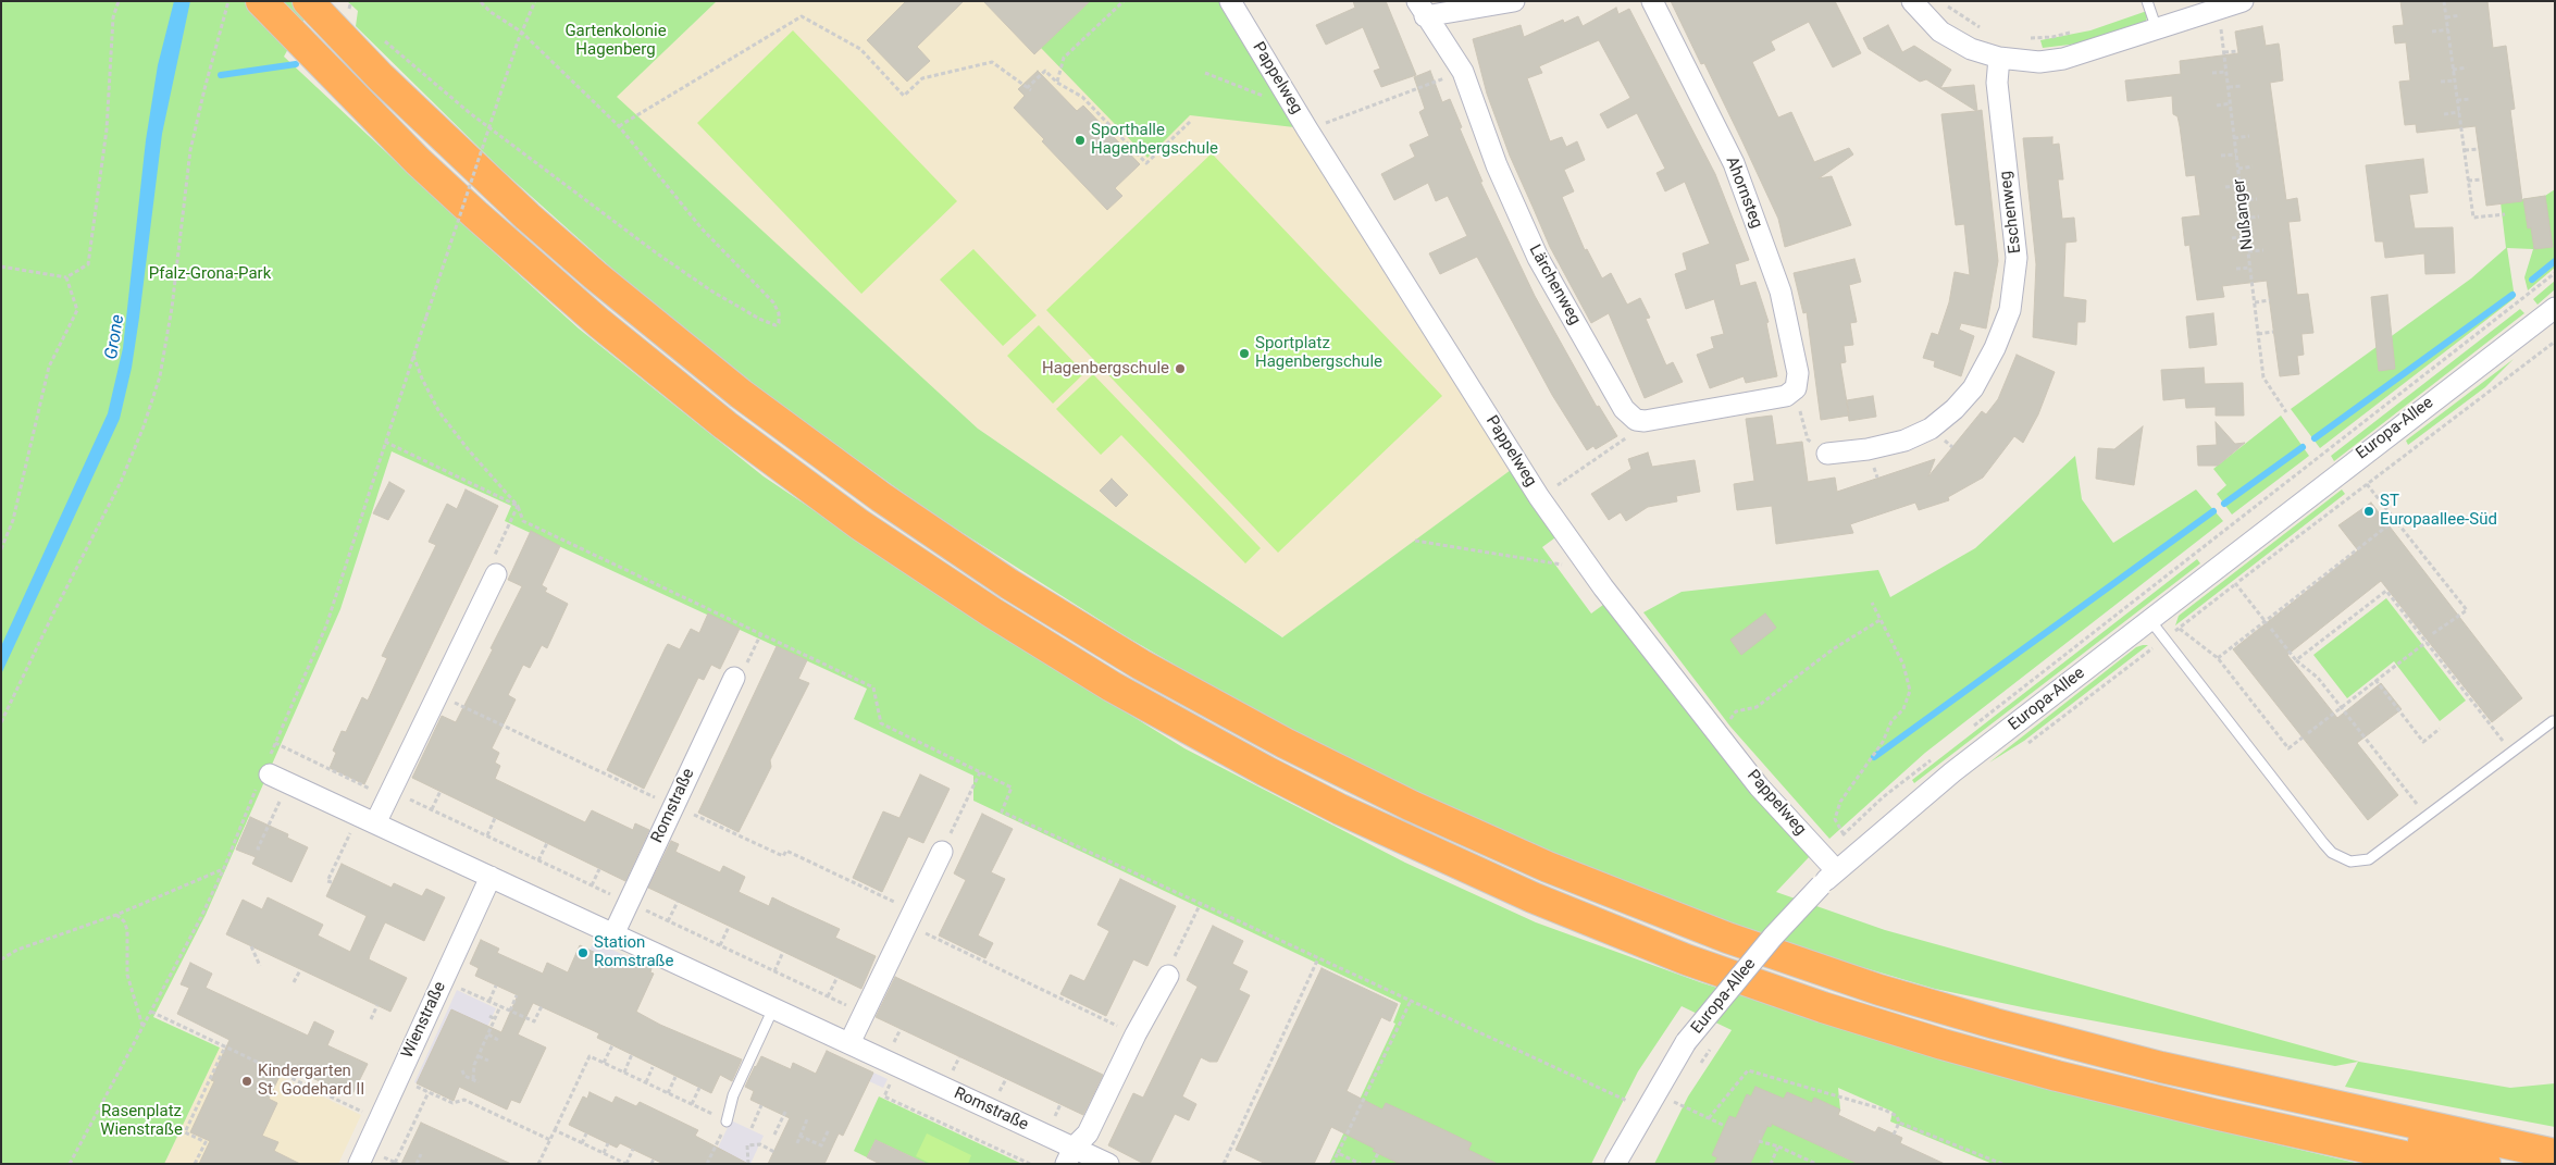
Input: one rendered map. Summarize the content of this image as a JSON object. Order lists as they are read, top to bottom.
{
  "streets": {
    "street": [
      "Pappelweg",
      "Ahornsteg",
      "Eschenweg",
      "Lärchenweg",
      "Europa-Allee",
      "Romstraße",
      "Wienstraße"
    ],
    "path": ["Nußanger"]
  },
  "crossings": [
    ["Pappelweg", "Europa-Allee"],
    ["Romstraße", "Wienstraße"]
  ],
  "water": ["Grone"],
  "parks": ["Gartenkolonie Hagenberg", "Pfalz-Grona-Park", "Rasenplatz Wienstraße"],
  "places": [
    "Sporthalle Hagenbergschule",
    "Sportplatz Hagenbergschule",
    "Hagenbergschule",
    "ST Europaallee-Süd",
    "Station Romstraße",
    "Kindergarten St. Godehard II"
  ]
}
